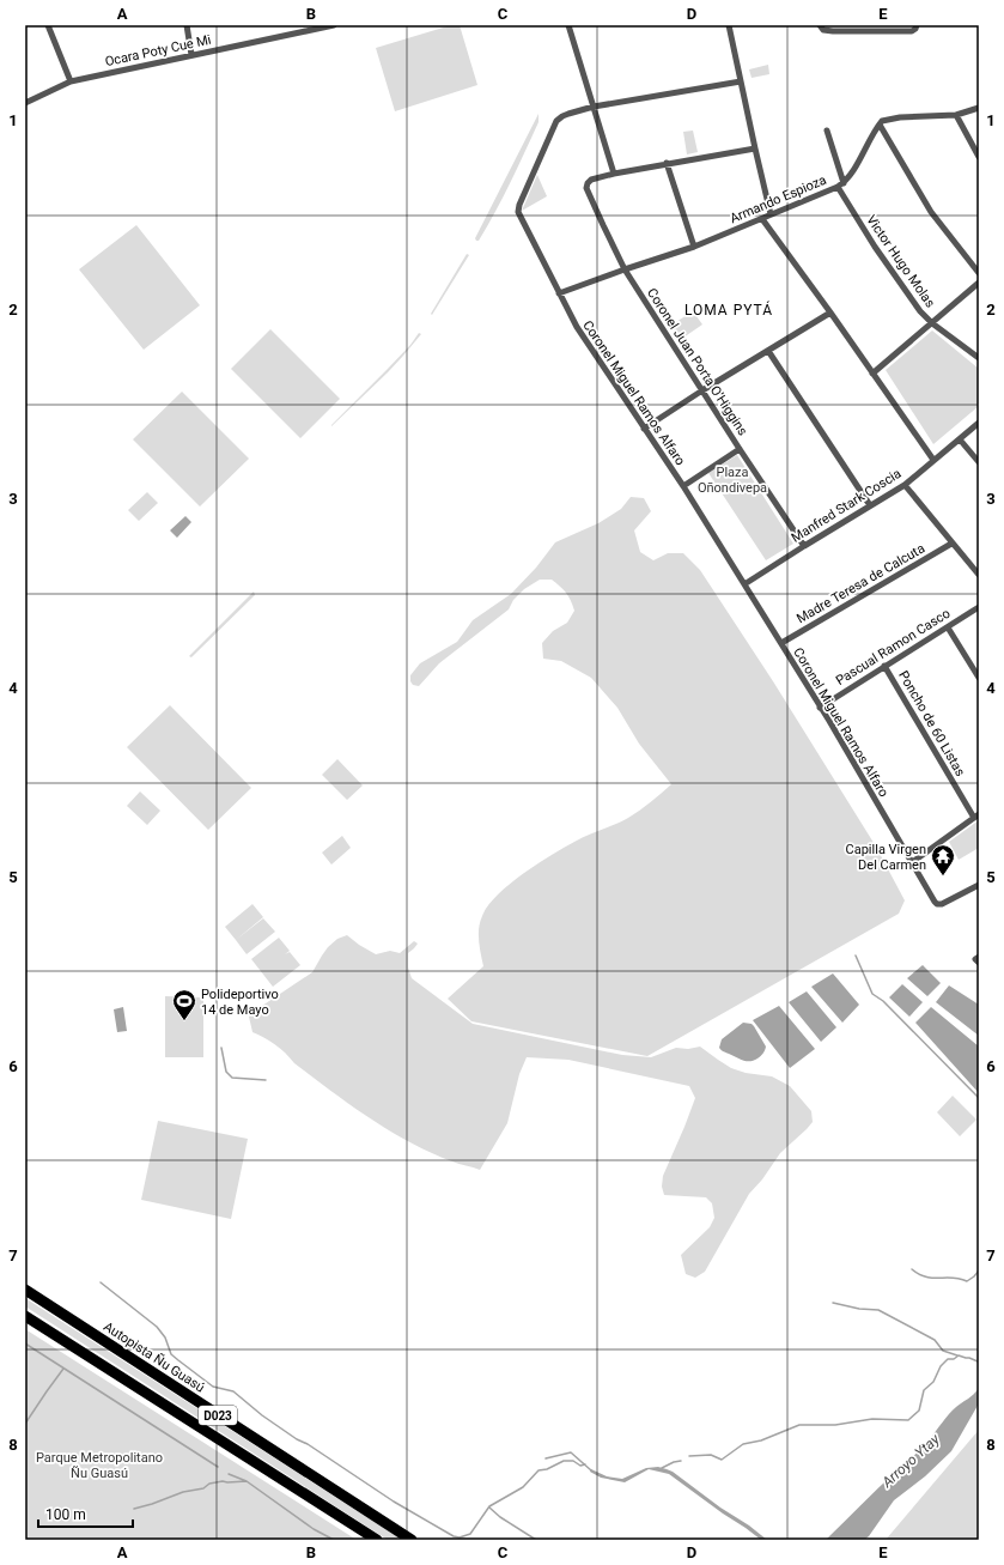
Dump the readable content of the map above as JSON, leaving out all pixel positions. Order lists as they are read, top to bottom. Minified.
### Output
{"streets":{"highway":["Autopista Ñu Guasú","D023"],"street":["Ocara Poty Cue Mi","Armando Espioza","Victor Hugo Molas","Coronel Juan Porta O'Higgins","Coronel Miguel Ramos Alfaro","Manfred Stark Coscia","Madre Teresa de Calcuta","Pascual Ramon Casco","Poncho de 60 Listas"]},"crossings":[["Armando Espioza","Victor Hugo Molas"],["Armando Espioza","Coronel Juan Porta O'Higgins"],["Armando Espioza","Coronel Miguel Ramos Alfaro"],["Coronel Juan Porta O'Higgins","Manfred Stark Coscia"],["Coronel Miguel Ramos Alfaro","Manfred Stark Coscia"],["Coronel Miguel Ramos Alfaro","Madre Teresa de Calcuta"],["Coronel Miguel Ramos Alfaro","Pascual Ramon Casco"],["Pascual Ramon Casco","Poncho de 60 Listas"]],"districts":["LOMA PYTÁ"],"water":["Arroyo Ytay"],"parks":["Plaza Oñondivepa","Parque Metropolitano Ñu Guasú"],"places":{"temple":["Capilla Virgen Del Carmen"],"sports":["Polideportivo 14 de Mayo"]},"scale_bar":"100 m","grid":{"columns":["A","B","C","D","E"],"rows":["1","2","3","4","5","6","7","8"]}}
